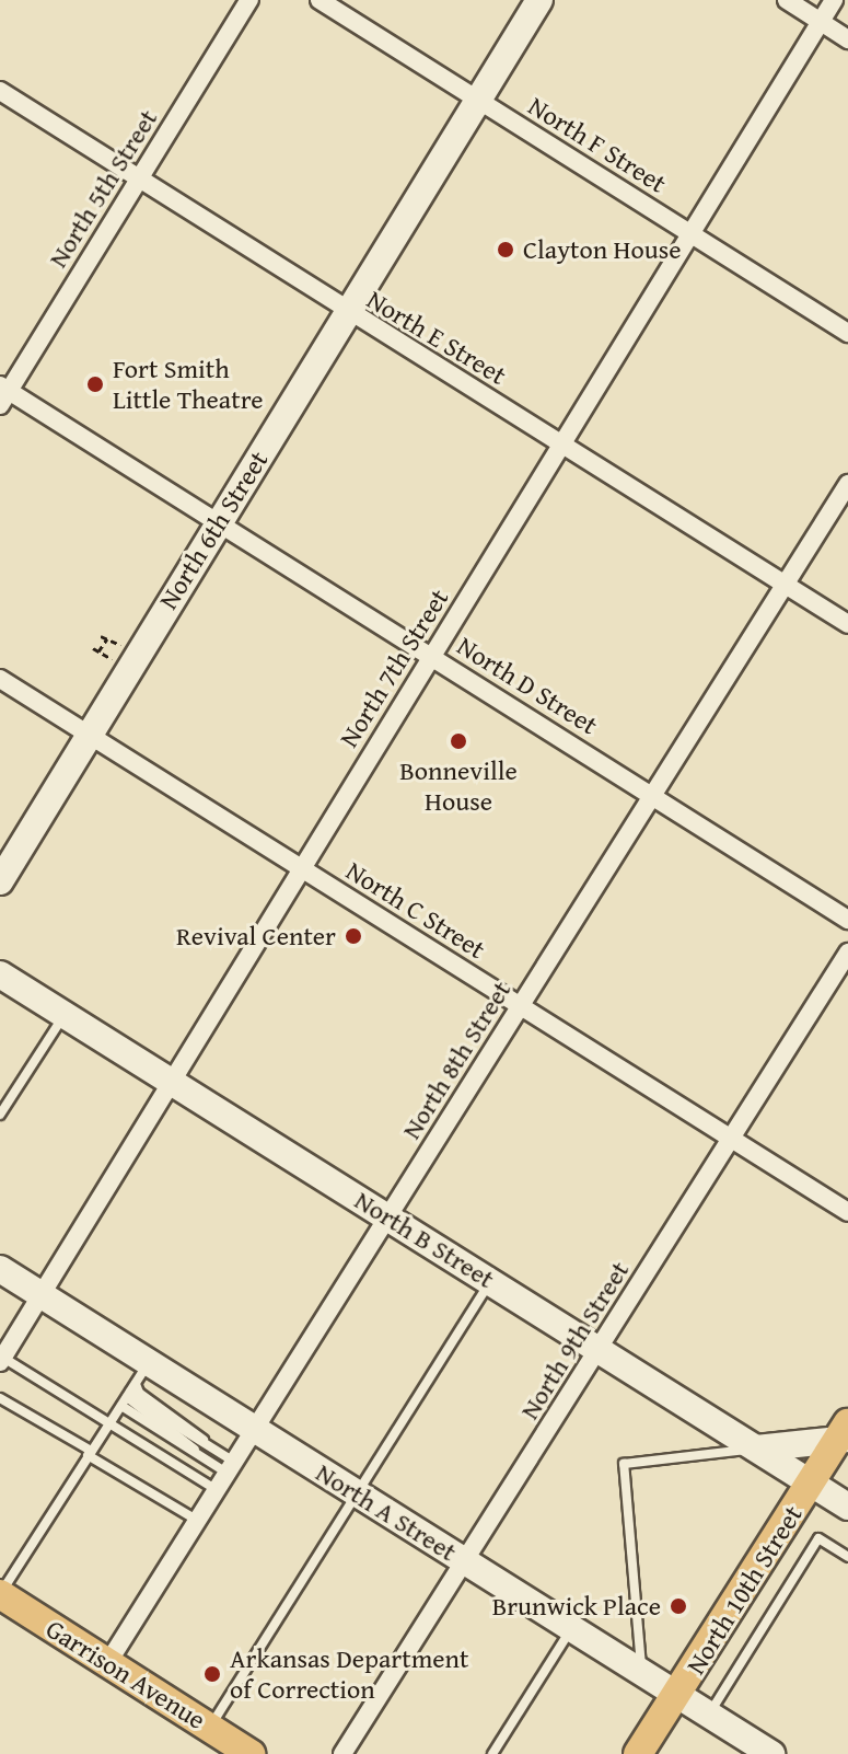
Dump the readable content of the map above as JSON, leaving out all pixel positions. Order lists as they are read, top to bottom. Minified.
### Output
{"streets":{"main road":["North 10th Street","Garrison Avenue"],"street":["North F Street","North 5th Street","North E Street","North 6th Street","North 7th Street","North D Street","North C Street","North 8th Street","North B Street","North 9th Street","North A Street"]},"crossings":[["North F Street","North 6th Street"],["North F Street","North 7th Street"],["North 5th Street","North E Street"],["North 5th Street","North D Street"],["North E Street","North 6th Street"],["North E Street","North 7th Street"],["North E Street","North 8th Street"],["North 6th Street","North D Street"],["North 6th Street","North C Street"],["North 7th Street","North D Street"],["North 7th Street","North C Street"],["North 7th Street","North B Street"],["North 7th Street","North A Street"],["North D Street","North 8th Street"],["North C Street","North 8th Street"],["North C Street","North 9th Street"],["North 8th Street","North B Street"],["North 8th Street","North A Street"],["North 8th Street","Garrison Avenue"],["North B Street","North 9th Street"],["North B Street","North 10th Street"],["North 9th Street","North A Street"],["North A Street","North 10th Street"]],"places":["Clayton House","Fort Smith Little Theatre","Bonneville House","Revival Center","Brunwick Place","Arkansas Department of Correction"]}
